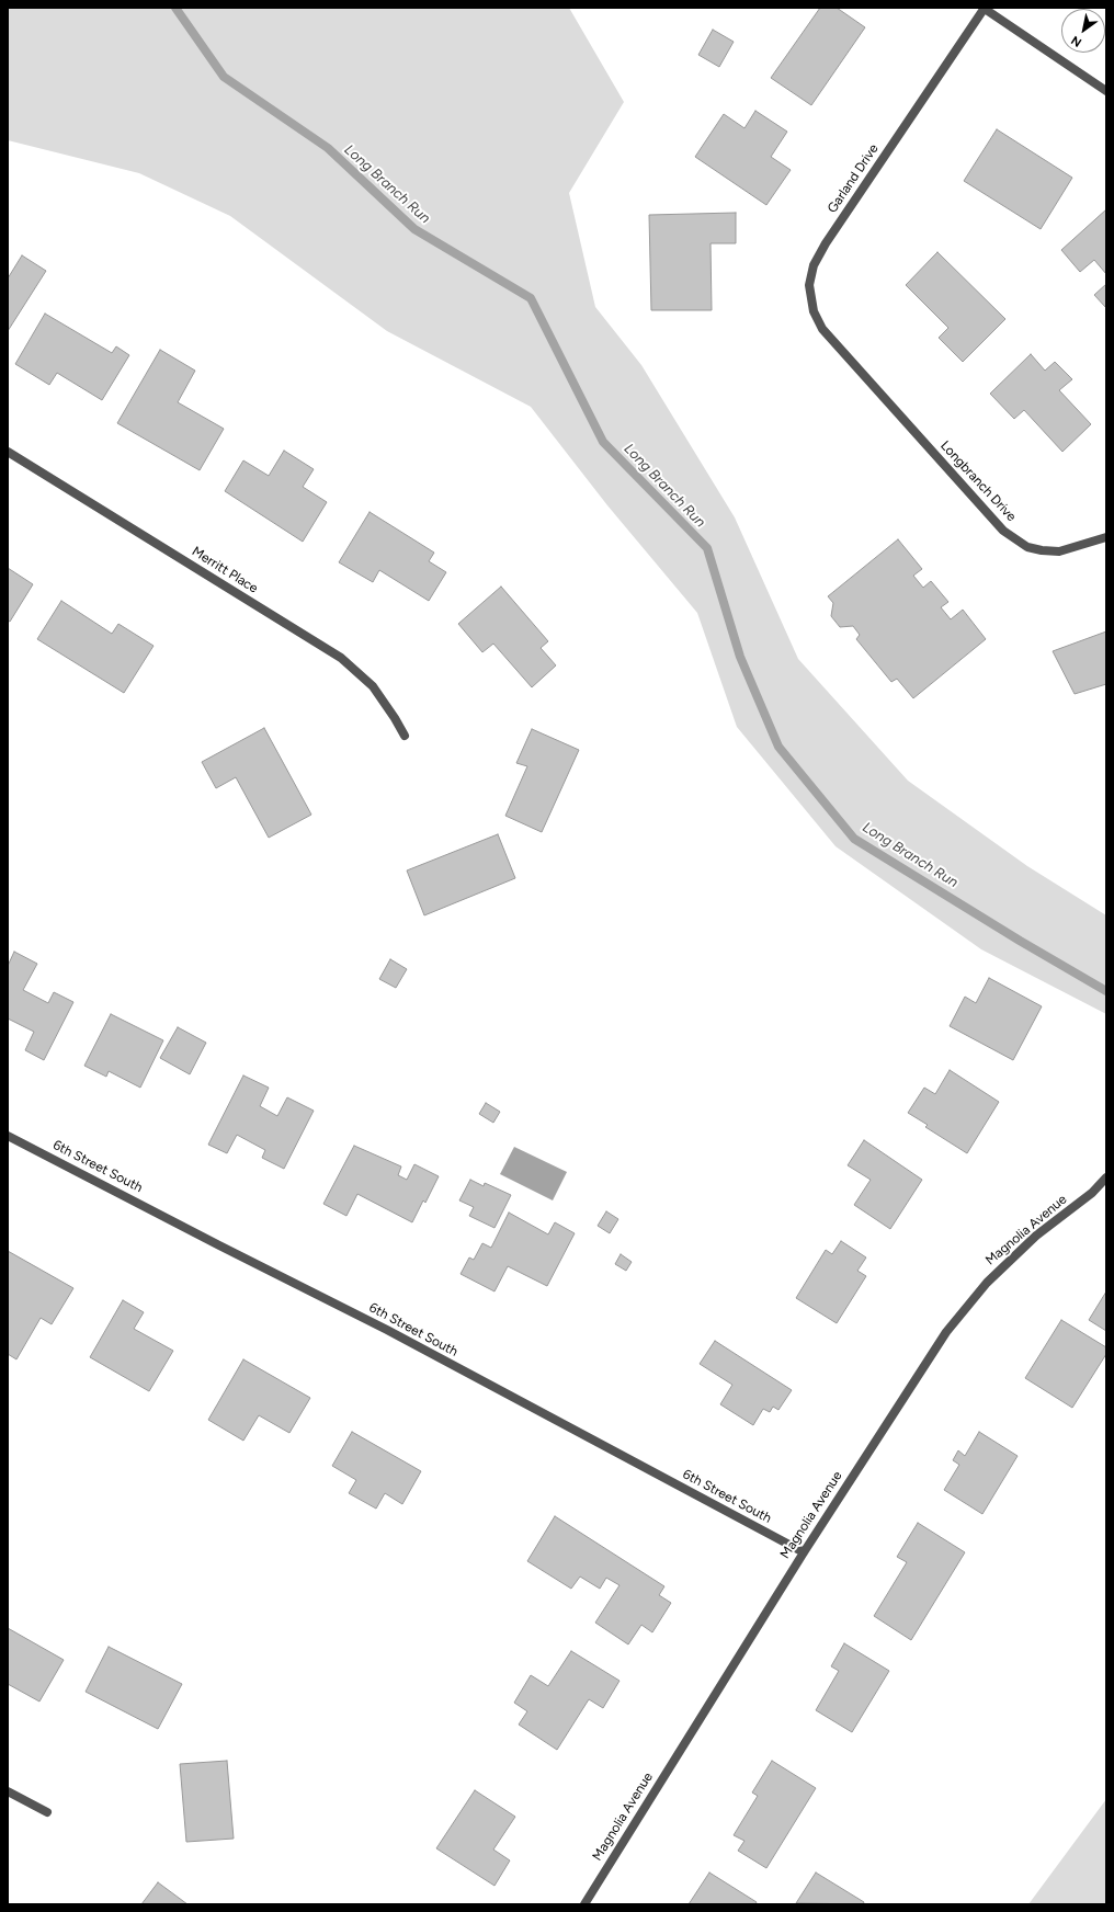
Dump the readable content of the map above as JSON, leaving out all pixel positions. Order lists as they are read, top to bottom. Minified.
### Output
{"streets":{"street":["Garland Drive","Longbranch Drive","Merritt Place","6th Street South","Magnolia Avenue"]},"crossings":[["Garland Drive","Longbranch Drive"],["6th Street South","Magnolia Avenue"]],"water":["Long Branch Run"],"north":"bottom left"}
